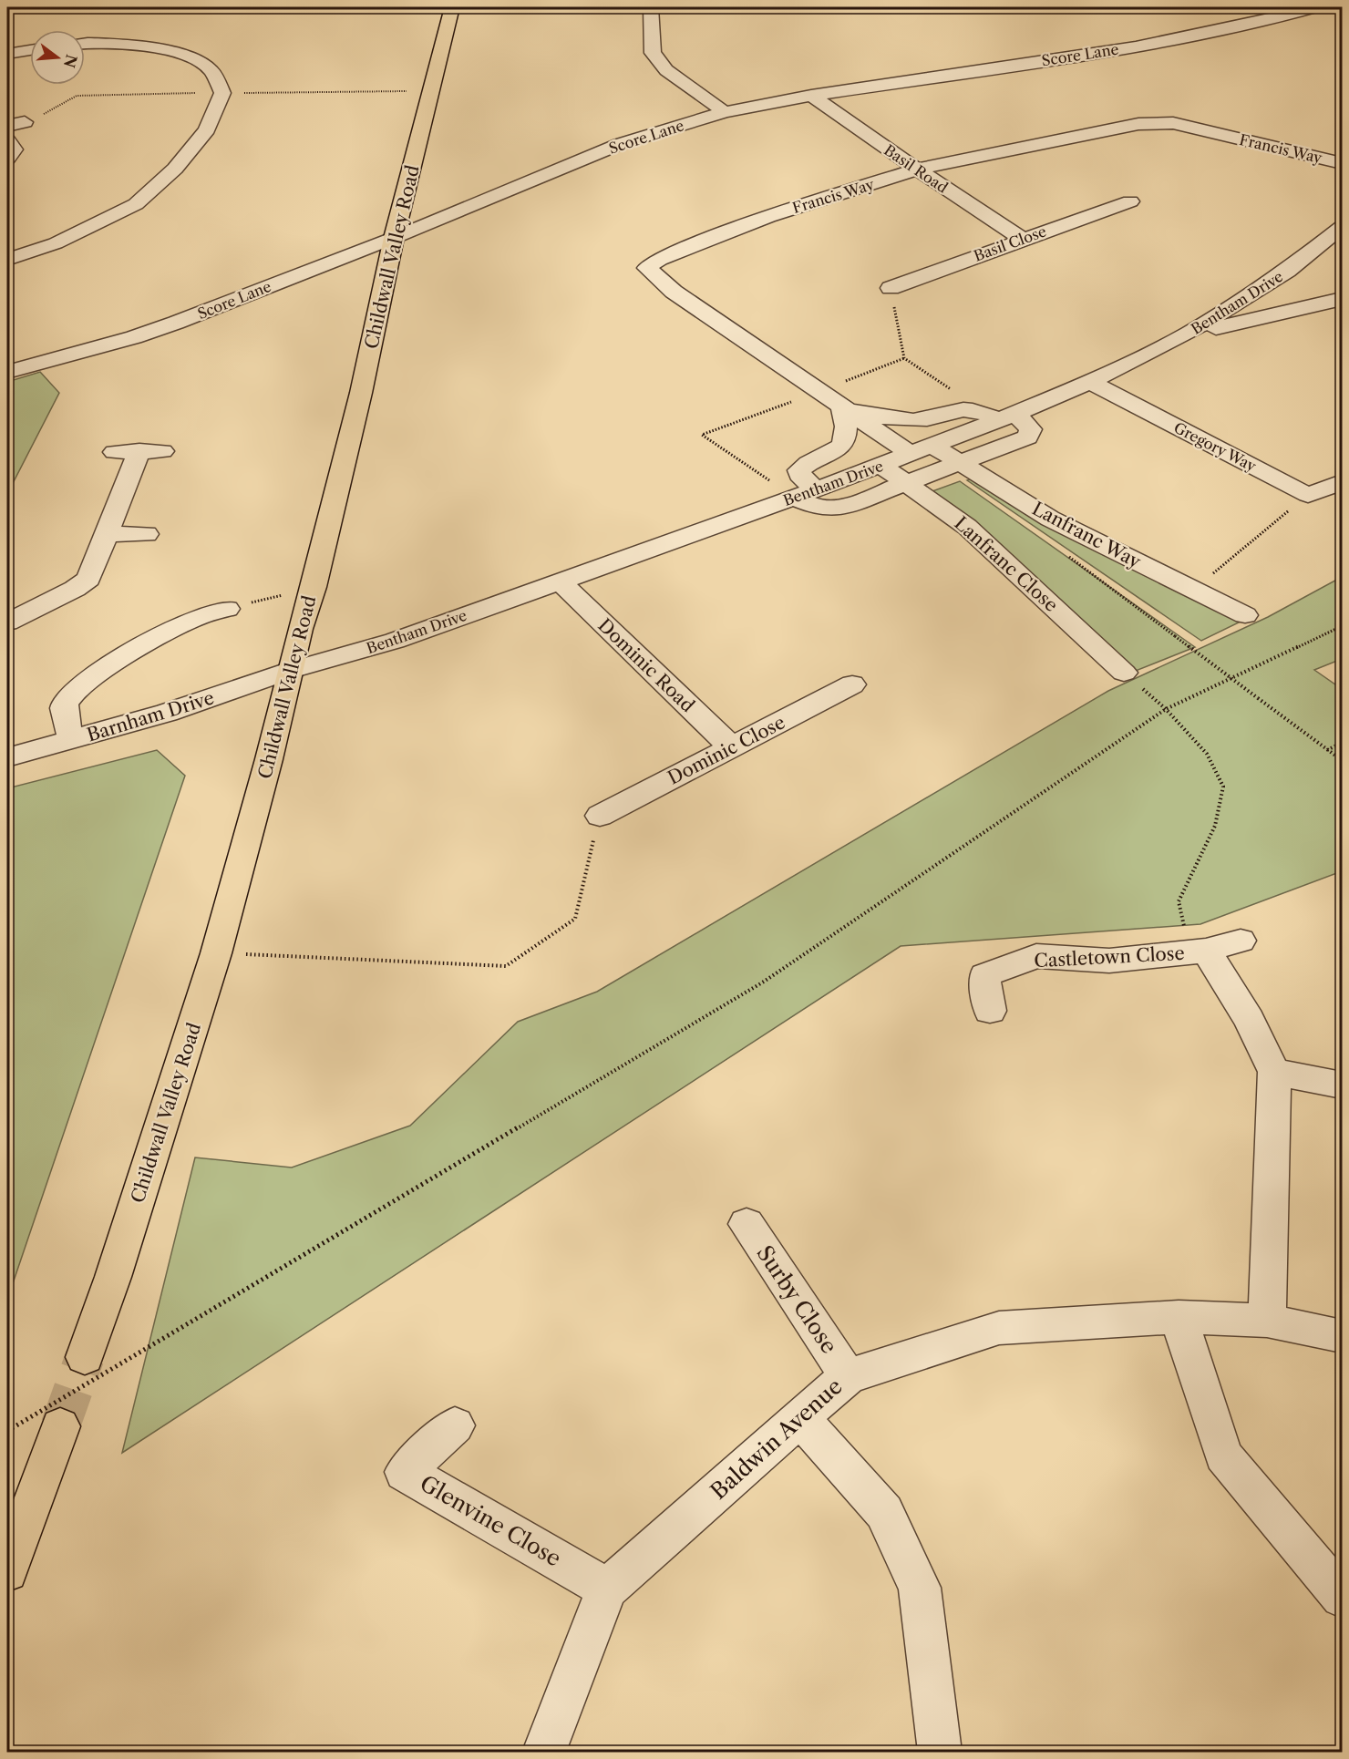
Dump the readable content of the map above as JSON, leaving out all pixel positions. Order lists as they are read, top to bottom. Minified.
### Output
{"streets":{"main road":["Childwall Valley Road"],"street":["Score Lane","Francis Way","Basil Road","Basil Close","Bentham Drive","Gregory Way","Lanfranc Way","Lanfranc Close","Dominic Road","Barnham Drive","Dominic Close","Castletown Close","Surby Close","Baldwin Avenue","Glenvine Close"]},"crossings":[["Score Lane","Basil Road"],["Score Lane","Childwall Valley Road"],["Francis Way","Basil Road"],["Francis Way","Bentham Drive"],["Francis Way","Lanfranc Way"],["Basil Road","Basil Close"],["Childwall Valley Road","Bentham Drive"],["Childwall Valley Road","Barnham Drive"],["Bentham Drive","Gregory Way"],["Bentham Drive","Lanfranc Way"],["Bentham Drive","Lanfranc Close"],["Bentham Drive","Dominic Road"],["Bentham Drive","Barnham Drive"],["Dominic Road","Dominic Close"],["Castletown Close","Baldwin Avenue"],["Surby Close","Baldwin Avenue"],["Baldwin Avenue","Glenvine Close"]],"north":"right"}
